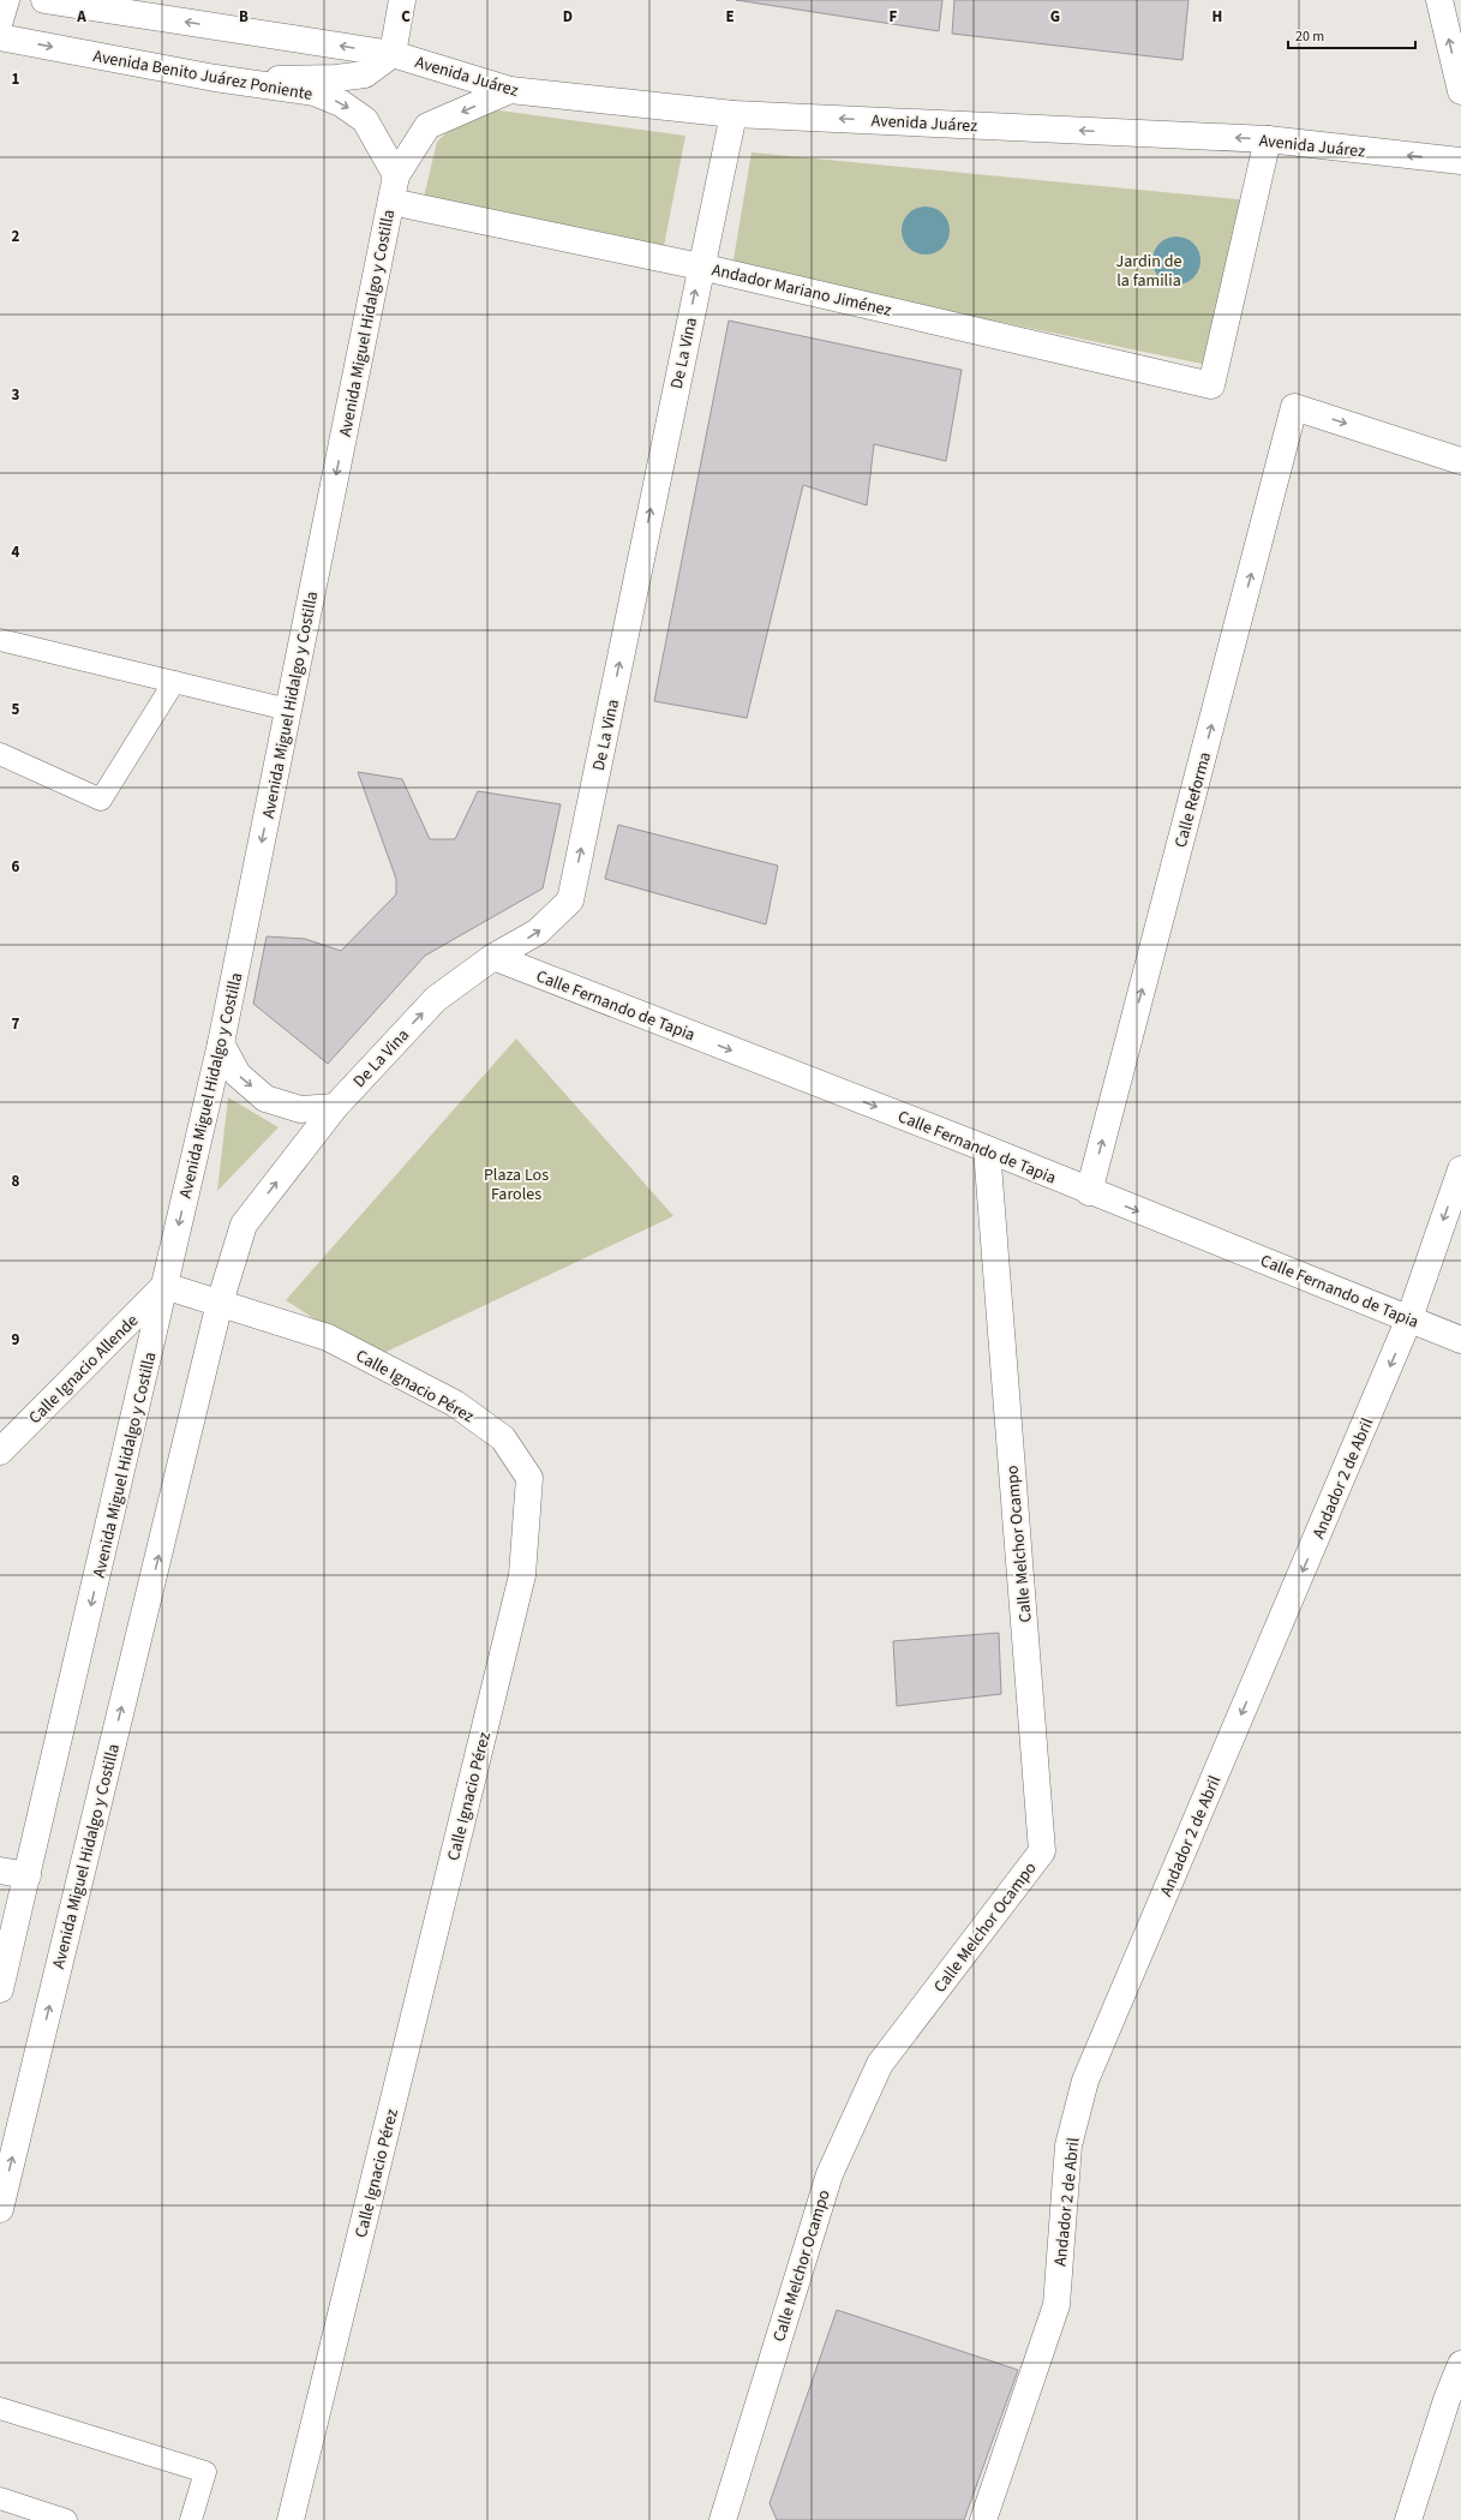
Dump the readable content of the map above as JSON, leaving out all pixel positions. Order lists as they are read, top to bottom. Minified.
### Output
{"streets":{"street":["Avenida Benito Juárez Poniente","Avenida Juárez","Andador Mariano Jiménez","Avenida Miguel Hidalgo y Costilla","De La Vina","Calle Reforma","Calle Fernando de Tapia","Calle Ignacio Allende","Calle Ignacio Pérez","Andador 2 de Abril","Calle Melchor Ocampo"]},"crossings":[["Avenida Benito Juárez Poniente","Avenida Miguel Hidalgo y Costilla"],["Avenida Juárez","Andador Mariano Jiménez"],["Avenida Juárez","De La Vina"],["Andador Mariano Jiménez","Avenida Miguel Hidalgo y Costilla"],["Andador Mariano Jiménez","De La Vina"],["Avenida Miguel Hidalgo y Costilla","De La Vina"],["Avenida Miguel Hidalgo y Costilla","Calle Ignacio Allende"],["Avenida Miguel Hidalgo y Costilla","Calle Ignacio Pérez"],["De La Vina","Calle Fernando de Tapia"],["Calle Reforma","Calle Fernando de Tapia"],["Calle Fernando de Tapia","Andador 2 de Abril"],["Calle Fernando de Tapia","Calle Melchor Ocampo"],["Calle Ignacio Allende","Calle Ignacio Pérez"]],"one_way":["Avenida Juárez","De La Vina","Calle Reforma","Calle Fernando de Tapia","Andador 2 de Abril"],"parks":["Jardin de la familia","Plaza Los Faroles"],"scale_bar":"20 m","grid":{"columns":["A","B","C","D","E","F","G","H"],"rows":["1","2","3","4","5","6","7","8","9"]}}
